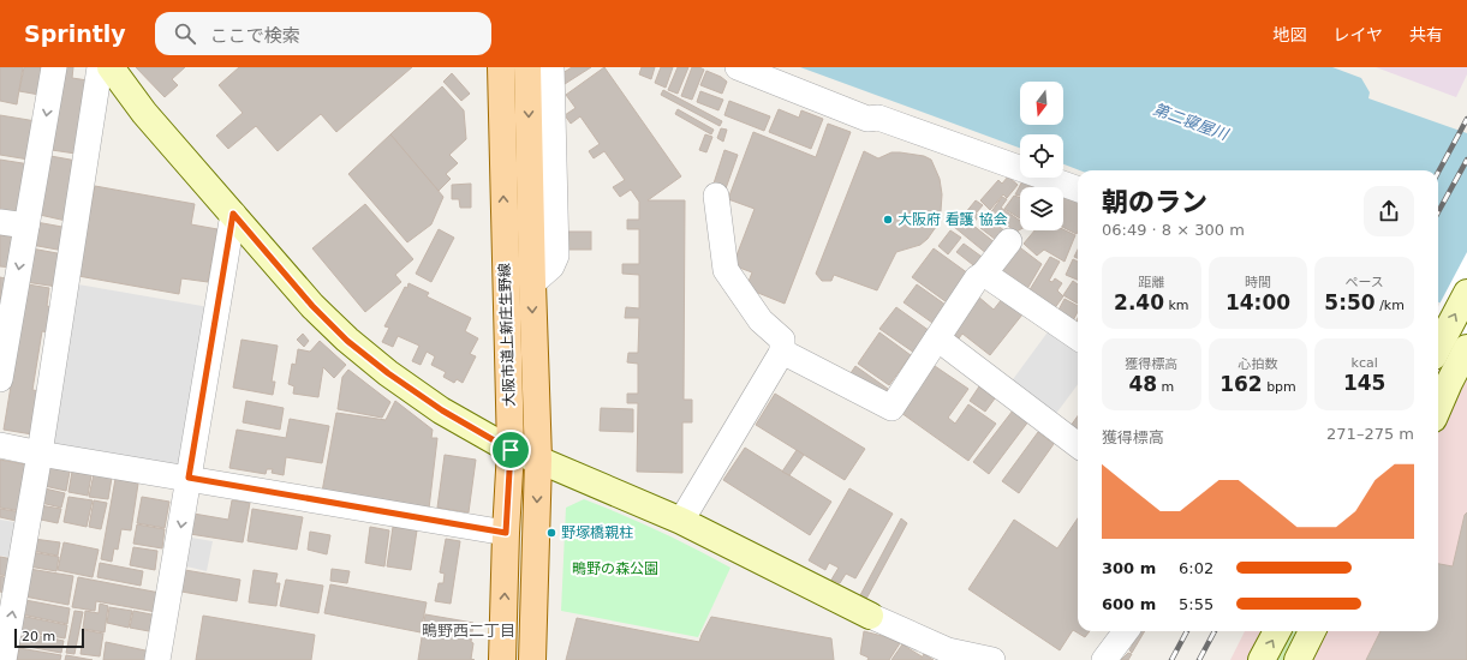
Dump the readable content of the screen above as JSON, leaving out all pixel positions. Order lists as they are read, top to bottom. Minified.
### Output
{"streets":{"main road":["大阪市道上新庄生野線"]},"districts":["鴫野西二丁目"],"water":["第二寝屋川"],"parks":["鴫野の森公園"],"places":["大阪府 看護 協会","野塚橋親柱"],"scale_bar":"20 m","north":"bottom","page":{"header":"Sprintly","search":"ここで検索","nav":["地図","レイヤ","共有"],"heading":["朝のラン","06:49 · 8 × 300 m"],"stats":[["距離","2.40 km"],["時間","14:00"],["ペース","5:50 /km"],["獲得標高","48 m"],["心拍数","162 bpm"],["kcal","145"]],"chart":["獲得標高","271–275 m"],"list":[{"name":"300 m","note":"6:02"},{"name":"600 m","note":"5:55"}],"scale":"20 m"}}
